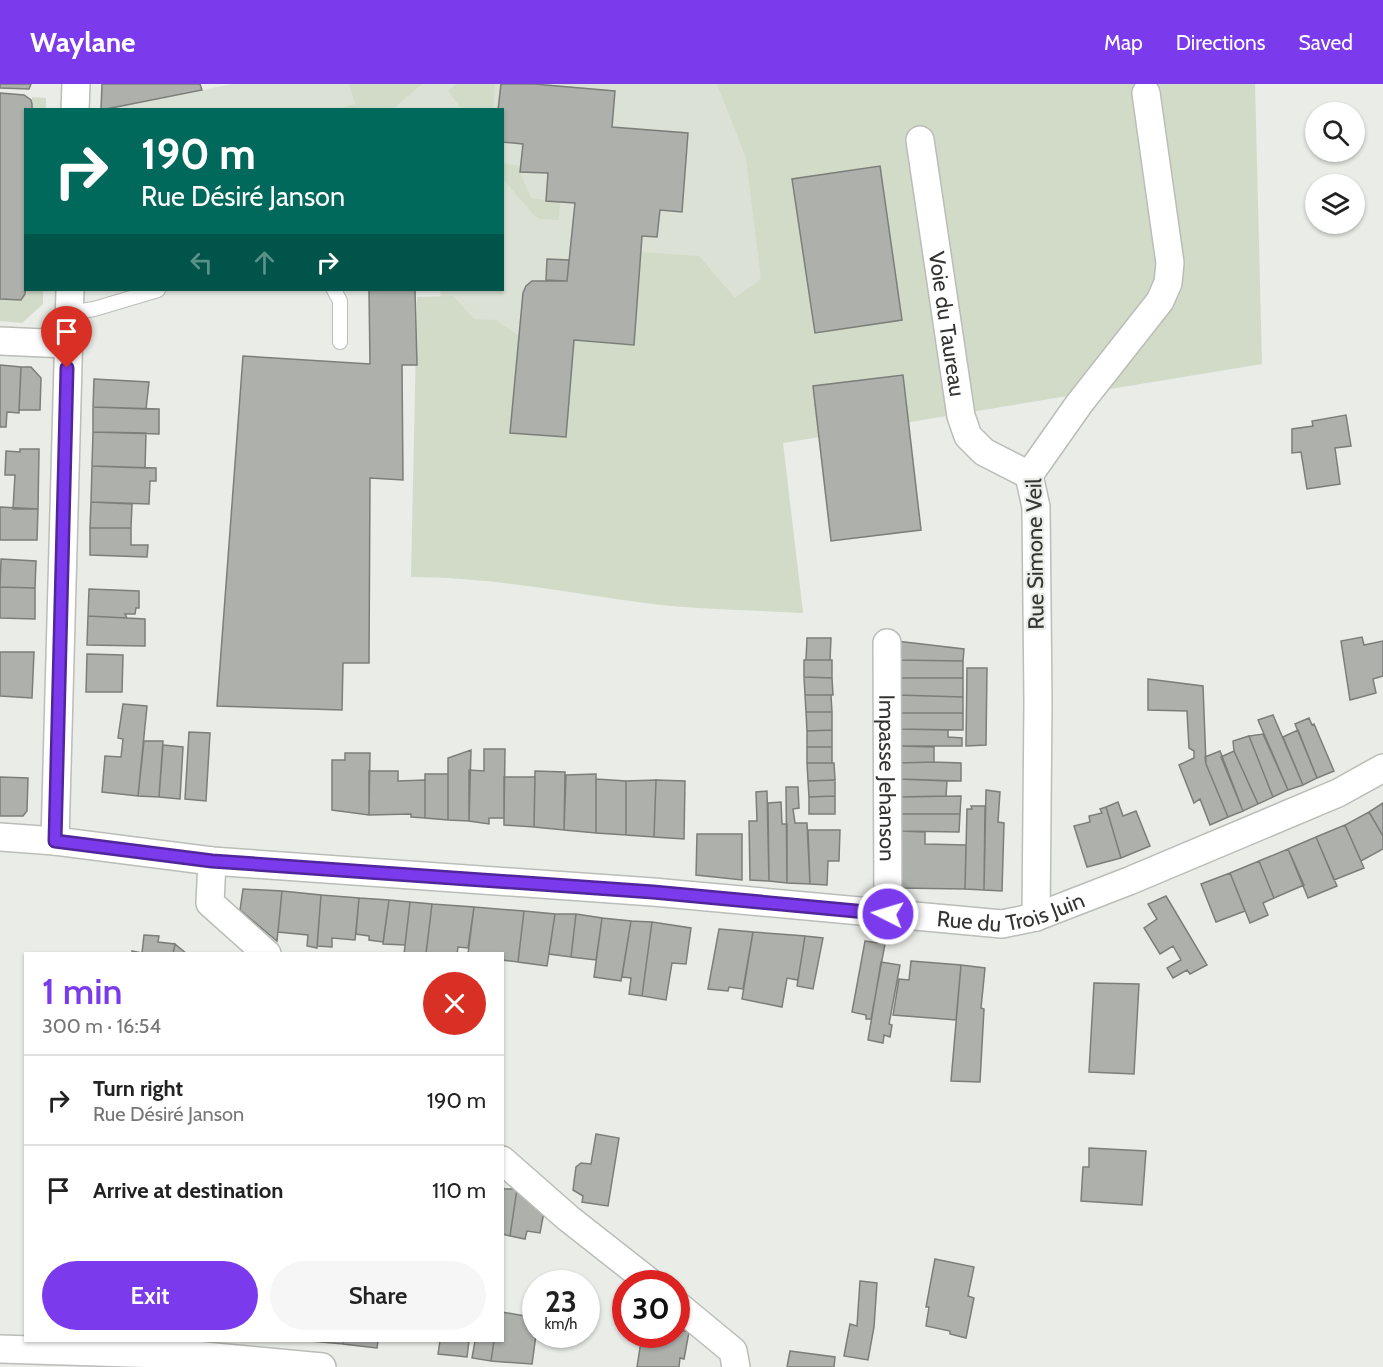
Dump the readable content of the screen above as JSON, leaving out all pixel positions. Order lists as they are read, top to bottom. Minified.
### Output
{"streets":{"street":["Voie du Taureau","Rue Simone Veil","Impasse Jehanson","Rue du Trois Juin"]},"crossings":[["Voie du Taureau","Rue Simone Veil"],["Rue Simone Veil","Rue du Trois Juin"],["Impasse Jehanson","Rue du Trois Juin"]],"page":{"header":"Waylane","nav":["Map","Directions","Saved"],"turn":["190 m","Rue Désiré Janson"],"heading":["1 min","300 m · 16:54"],"list":[{"name":"Turn right","note":"Rue Désiré Janson","value":"190 m"},{"name":"Arrive at destination","value":"110 m"}],"buttons":["Exit","Share"],"speed":"23 km/h","limit":"30"}}
